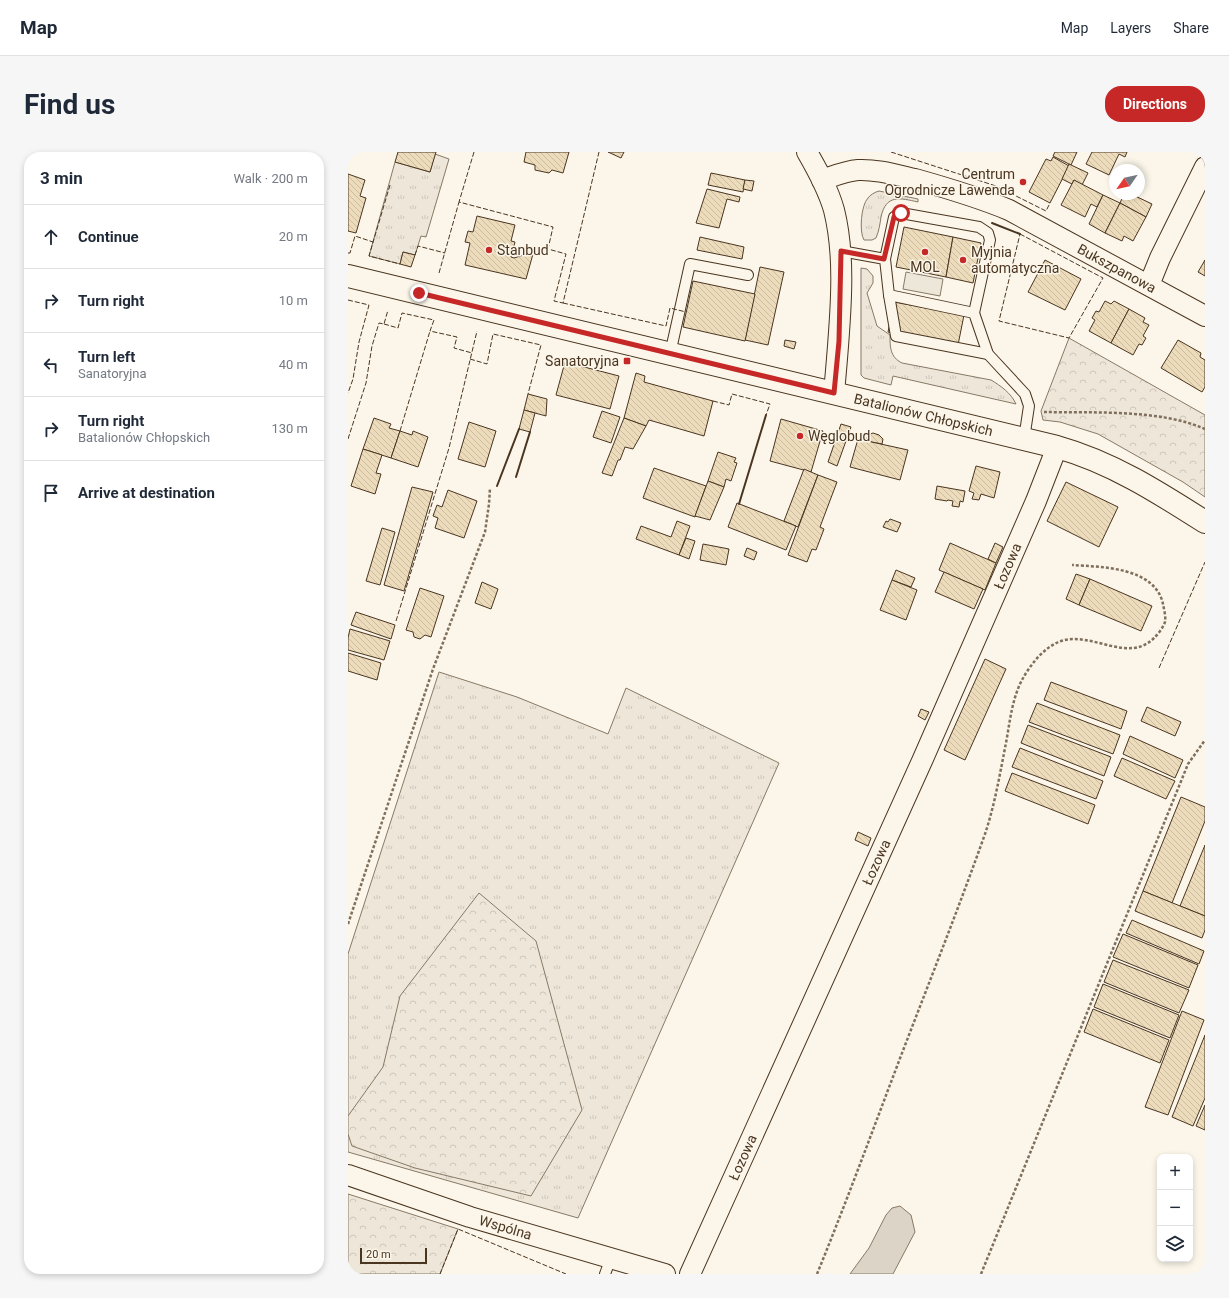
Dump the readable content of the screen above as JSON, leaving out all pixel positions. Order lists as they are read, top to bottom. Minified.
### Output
{"streets":{"street":["Bukszpanowa","Batalionów Chłopskich","Łozowa","Wspólna"]},"crossings":[["Batalionów Chłopskich","Łozowa"]],"places":{"other":["Centrum Ogrodnicze Lawenda","Stanbud","MOL","Myjnia automatyczna","Węglobud"],"transit":["Sanatoryjna"]},"scale_bar":"20 m","north":"bottom left","page":{"header":"Map","nav":["Map","Layers","Share"],"buttons":"Directions","title":"Find us","heading":["3 min","Walk · 200 m"],"list":[["Continue","20 m"],["Turn right","10 m"],["Turn left","Sanatoryjna","40 m"],["Turn right","Batalionów Chłopskich","130 m"],"Arrive at destination"],"map_buttons":["+","−"],"scale":"20 m"}}
